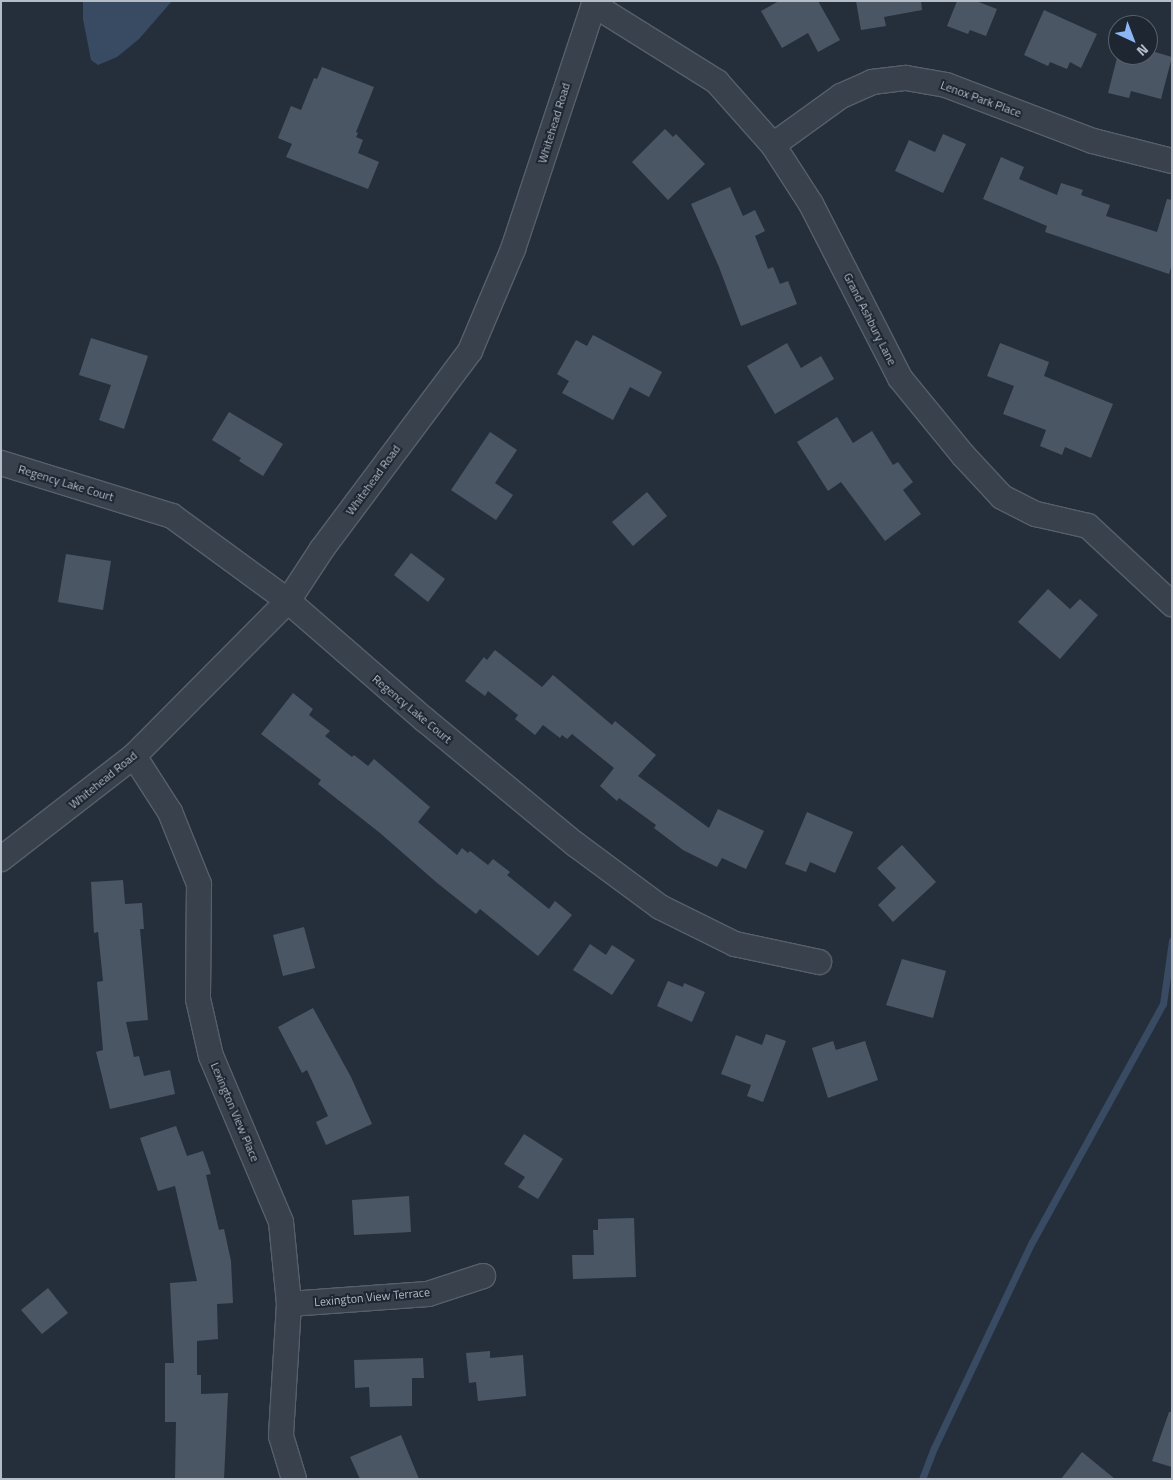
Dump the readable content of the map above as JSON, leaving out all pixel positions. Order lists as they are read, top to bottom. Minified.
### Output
{"streets":{"street":["Lenox Park Place","Whitehead Road","Grand Ashbury Lane","Regency Lake Court","Lexington View Place","Lexington View Terrace"]},"crossings":[["Lenox Park Place","Grand Ashbury Lane"],["Whitehead Road","Grand Ashbury Lane"],["Whitehead Road","Regency Lake Court"],["Whitehead Road","Lexington View Place"],["Lexington View Place","Lexington View Terrace"]],"north":"bottom right"}
